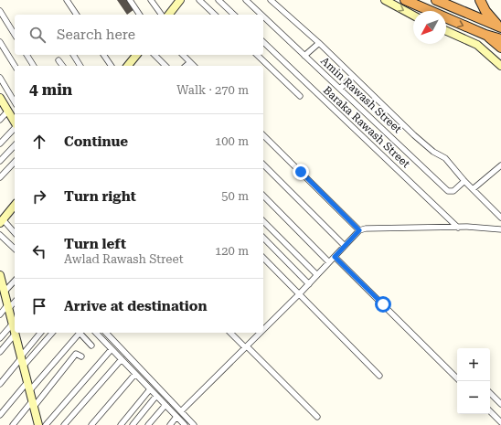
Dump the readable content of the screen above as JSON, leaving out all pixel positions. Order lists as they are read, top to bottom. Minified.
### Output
{"streets":{"street":["Amin Rawash Street","Baraka Rawash Street"]},"north":"bottom left","page":{"search":"Search here","heading":["4 min","Walk · 270 m"],"list":[["Continue","100 m"],["Turn right","50 m"],["Turn left","Awlad Rawash Street","120 m"],"Arrive at destination"],"map_buttons":["+","−"]}}
